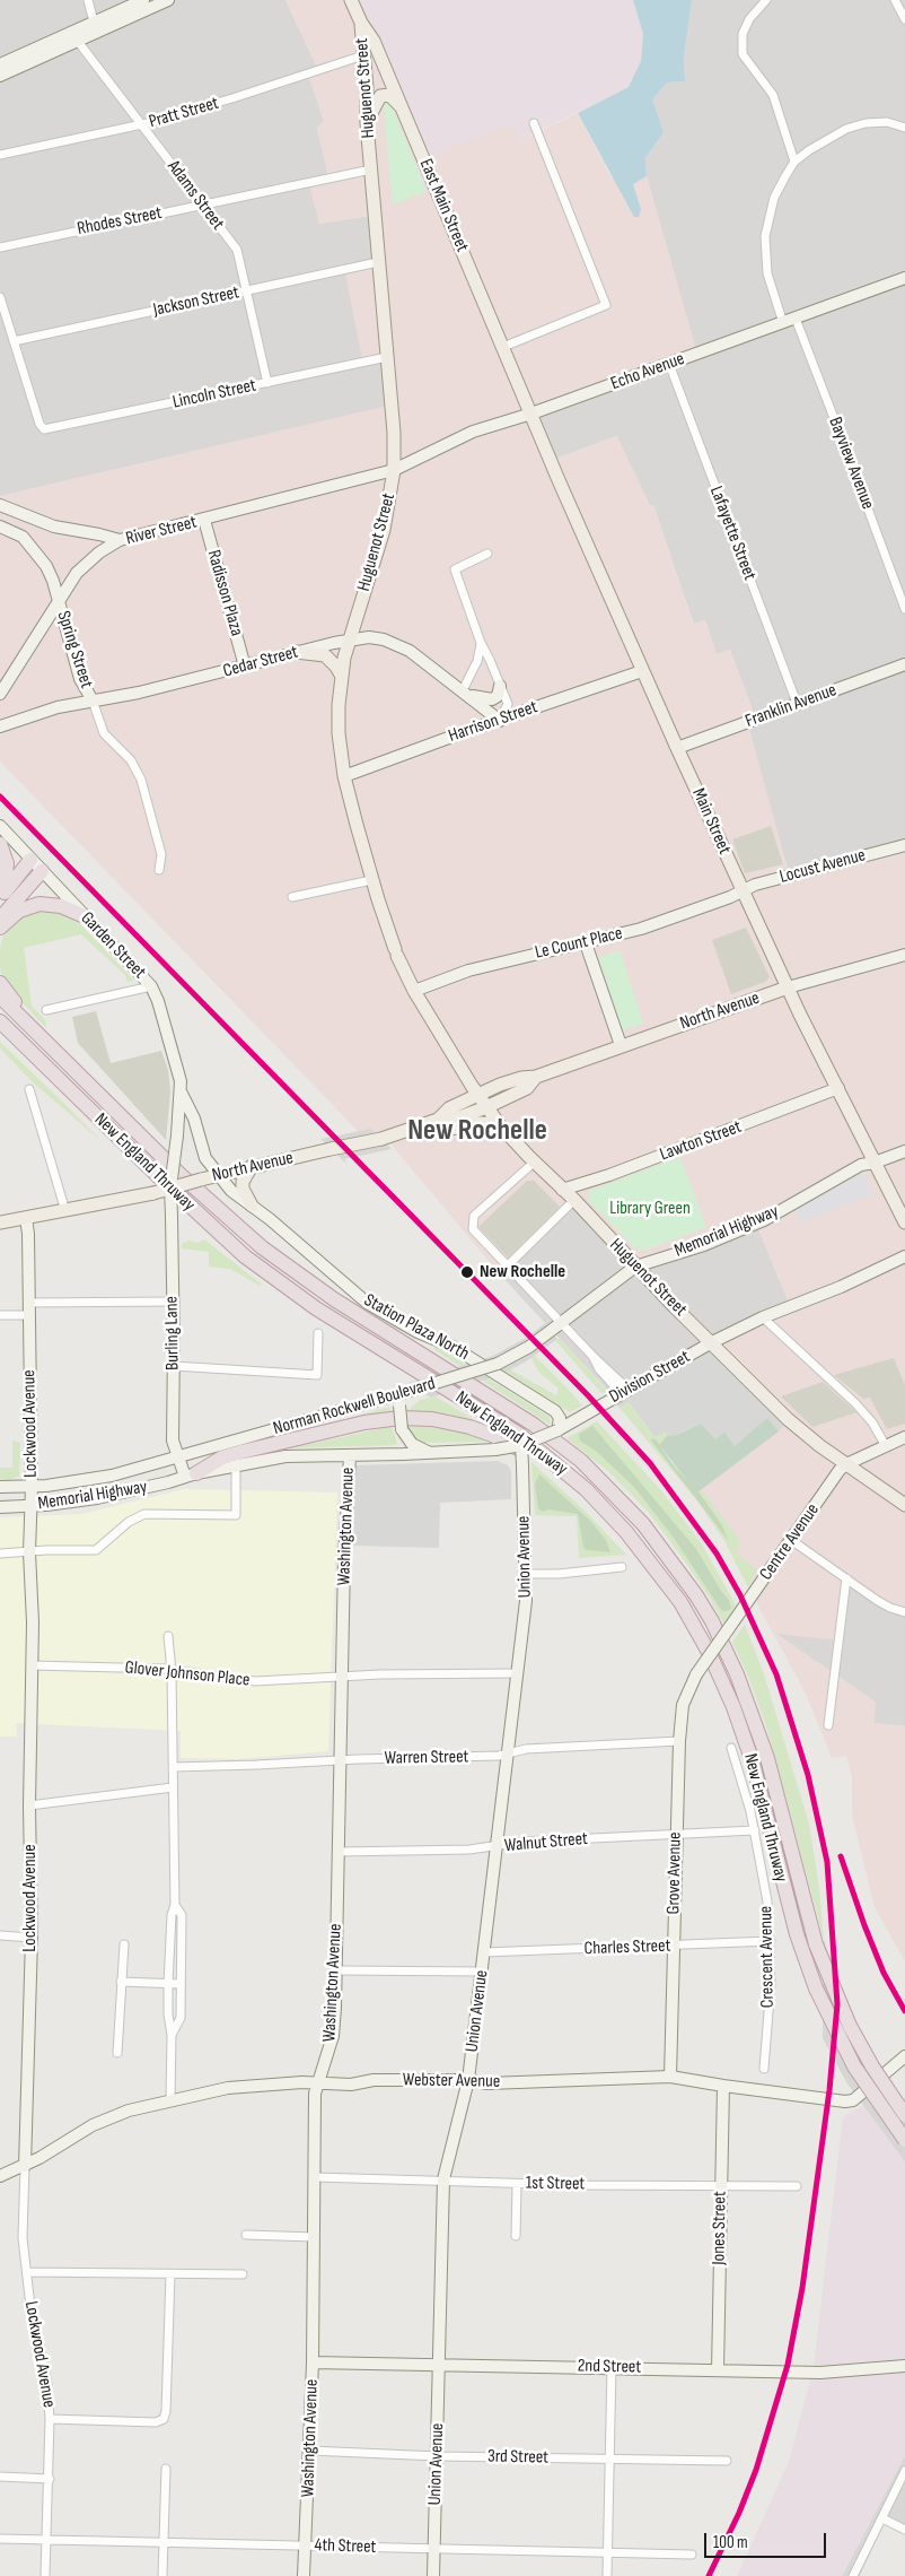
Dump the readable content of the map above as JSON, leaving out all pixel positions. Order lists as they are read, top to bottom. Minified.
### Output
{"streets":{"highway":["New England Thruway"],"main road":["Huguenot Street","East Main Street","Main Street","North Avenue"],"street":["Pratt Street","Adams Street","Rhodes Street","Jackson Street","Echo Avenue","Lincoln Street","Bayview Avenue","River Street","Lafayette Street","Radisson Plaza","Spring Street","Cedar Street","Franklin Avenue","Harrison Street","Locust Avenue","Le Count Place","Garden Street","Lawton Street","Memorial Highway","Station Plaza North","Burling Lane","Division Street","Norman Rockwell Boulevard","Lockwood Avenue","Washington Avenue","Centre Avenue","Union Avenue","Glover Johnson Place","Warren Street","Walnut Street","Grove Avenue","Charles Street","Crescent Avenue","Webster Avenue","1st Street","Jones Street","2nd Street","3rd Street","4th Street"]},"crossings":[["Huguenot Street","Pratt Street"],["Huguenot Street","East Main Street"],["Huguenot Street","Rhodes Street"],["Huguenot Street","Jackson Street"],["Huguenot Street","Echo Avenue"],["Huguenot Street","Lincoln Street"],["Huguenot Street","River Street"],["Huguenot Street","Cedar Street"],["Huguenot Street","Harrison Street"],["Huguenot Street","Le Count Place"],["Huguenot Street","North Avenue"],["Huguenot Street","Lawton Street"],["Huguenot Street","Memorial Highway"],["Huguenot Street","Division Street"],["Huguenot Street","Centre Avenue"],["Pratt Street","Adams Street"],["Adams Street","Rhodes Street"],["Adams Street","Jackson Street"],["Adams Street","Lincoln Street"],["East Main Street","Echo Avenue"],["East Main Street","Main Street"],["Jackson Street","Lincoln Street"],["Echo Avenue","Bayview Avenue"],["Echo Avenue","River Street"],["Echo Avenue","Lafayette Street"],["Echo Avenue","Main Street"],["River Street","Radisson Plaza"],["River Street","Spring Street"],["Lafayette Street","Franklin Avenue"],["Radisson Plaza","Cedar Street"],["Spring Street","Cedar Street"],["Cedar Street","Harrison Street"],["Franklin Avenue","Main Street"],["Harrison Street","Main Street"],["Main Street","Locust Avenue"],["Main Street","Le Count Place"],["Main Street","North Avenue"],["Main Street","Lawton Street"],["Main Street","Memorial Highway"],["Locust Avenue","Le Count Place"],["Garden Street","North Avenue"],["Garden Street","Station Plaza North"],["Garden Street","Burling Lane"],["North Avenue","Station Plaza North"],["North Avenue","Burling Lane"],["North Avenue","Lockwood Avenue"],["Memorial Highway","Burling Lane"],["Memorial Highway","Division Street"],["Memorial Highway","Norman Rockwell Boulevard"],["Memorial Highway","Lockwood Avenue"],["Station Plaza North","Division Street"],["Burling Lane","Division Street"],["Burling Lane","Norman Rockwell Boulevard"],["Division Street","Washington Avenue"],["Division Street","Union Avenue"],["Lockwood Avenue","Glover Johnson Place"],["Lockwood Avenue","Webster Avenue"],["Lockwood Avenue","4th Street"],["Washington Avenue","Glover Johnson Place"],["Washington Avenue","Warren Street"],["Washington Avenue","Walnut Street"],["Washington Avenue","Webster Avenue"],["Washington Avenue","1st Street"],["Washington Avenue","2nd Street"],["Washington Avenue","3rd Street"],["Washington Avenue","4th Street"],["Centre Avenue","Grove Avenue"],["Union Avenue","Glover Johnson Place"],["Union Avenue","Warren Street"],["Union Avenue","Walnut Street"],["Union Avenue","Charles Street"],["Union Avenue","Webster Avenue"],["Union Avenue","1st Street"],["Union Avenue","2nd Street"],["Union Avenue","3rd Street"],["Union Avenue","4th Street"],["Warren Street","Grove Avenue"],["Walnut Street","Grove Avenue"],["Walnut Street","Crescent Avenue"],["Grove Avenue","Charles Street"],["Grove Avenue","Webster Avenue"],["Charles Street","Crescent Avenue"],["Webster Avenue","Jones Street"],["1st Street","Jones Street"],["Jones Street","2nd Street"]],"districts":["New Rochelle"],"parks":["Library Green"],"places":["New Rochelle"],"scale_bar":"100 m"}
